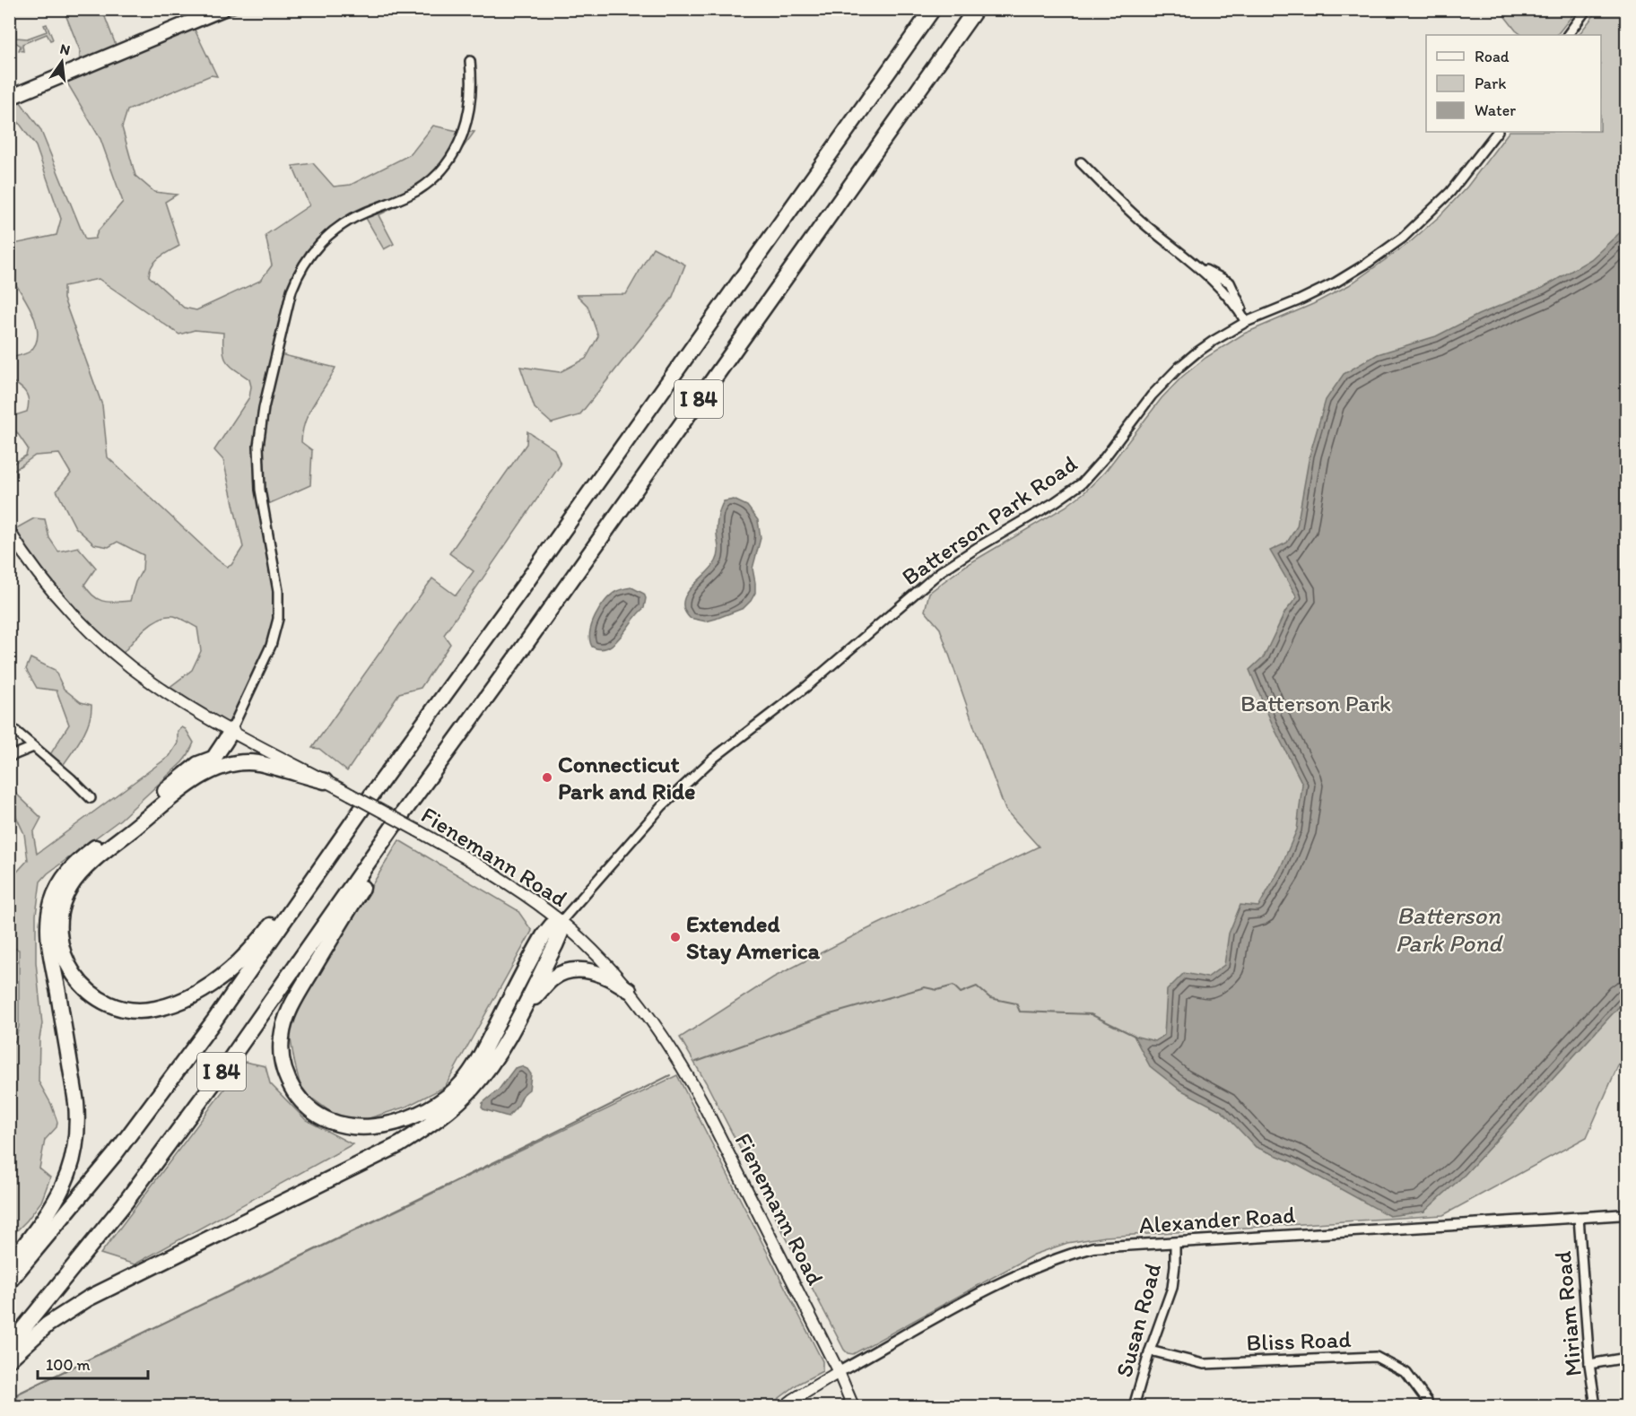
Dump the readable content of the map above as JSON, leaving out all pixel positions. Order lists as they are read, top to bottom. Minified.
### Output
{"streets":{"highway":["I 84"],"main road":["Fienemann Road"],"street":["Batterson Park Road","Alexander Road","Miriam Road","Susan Road","Bliss Road"]},"crossings":[["Batterson Park Road","Fienemann Road"],["Fienemann Road","Alexander Road"],["Alexander Road","Miriam Road"],["Alexander Road","Susan Road"],["Susan Road","Bliss Road"]],"water":["Batterson Park Pond"],"parks":["Batterson Park"],"places":["Connecticut Park and Ride","Extended Stay America"],"legend":["Road","Park","Water"],"scale_bar":"100 m","north":"top"}
